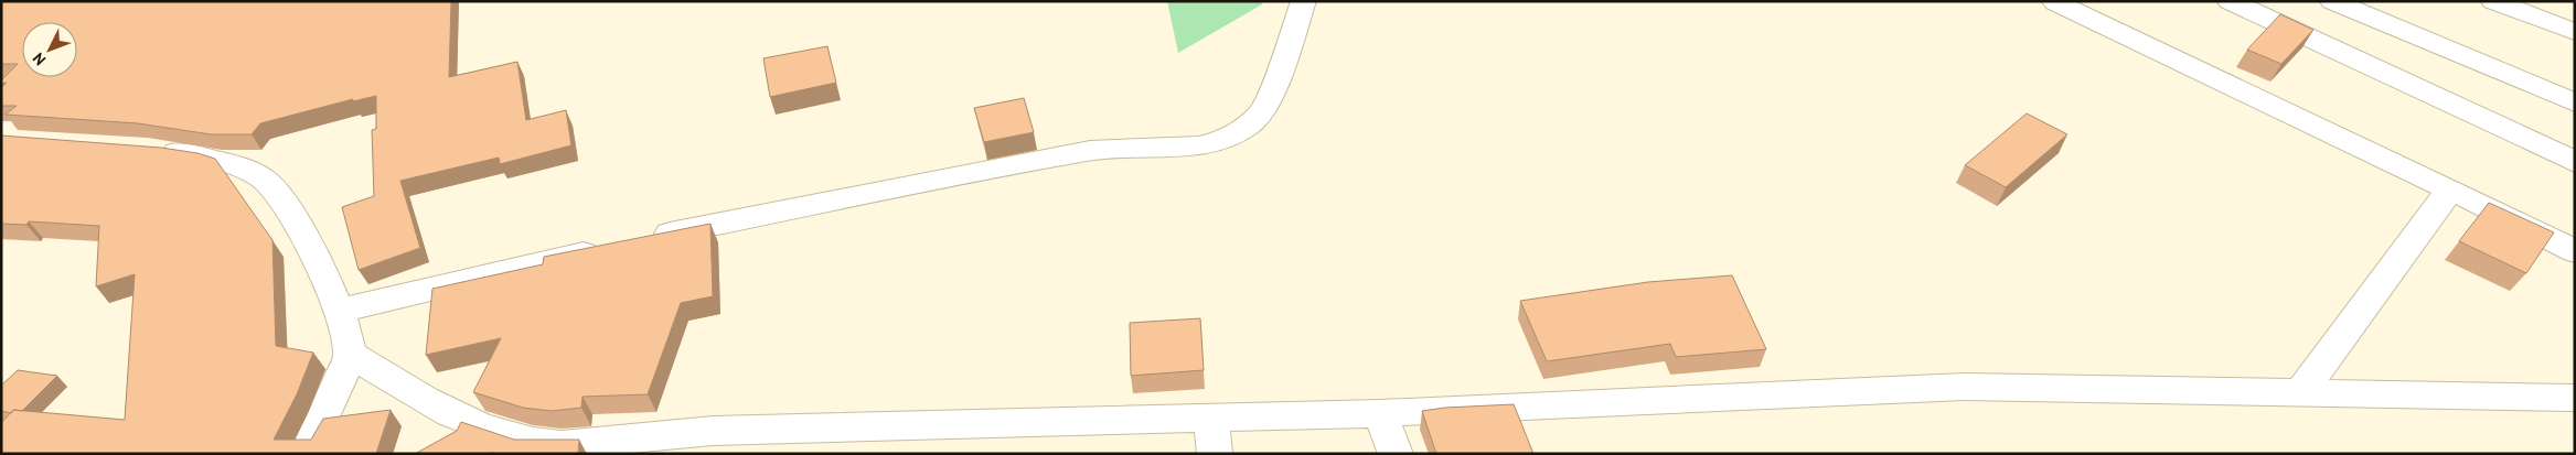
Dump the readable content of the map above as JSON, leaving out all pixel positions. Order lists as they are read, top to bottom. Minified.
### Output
{"north":"bottom left"}
